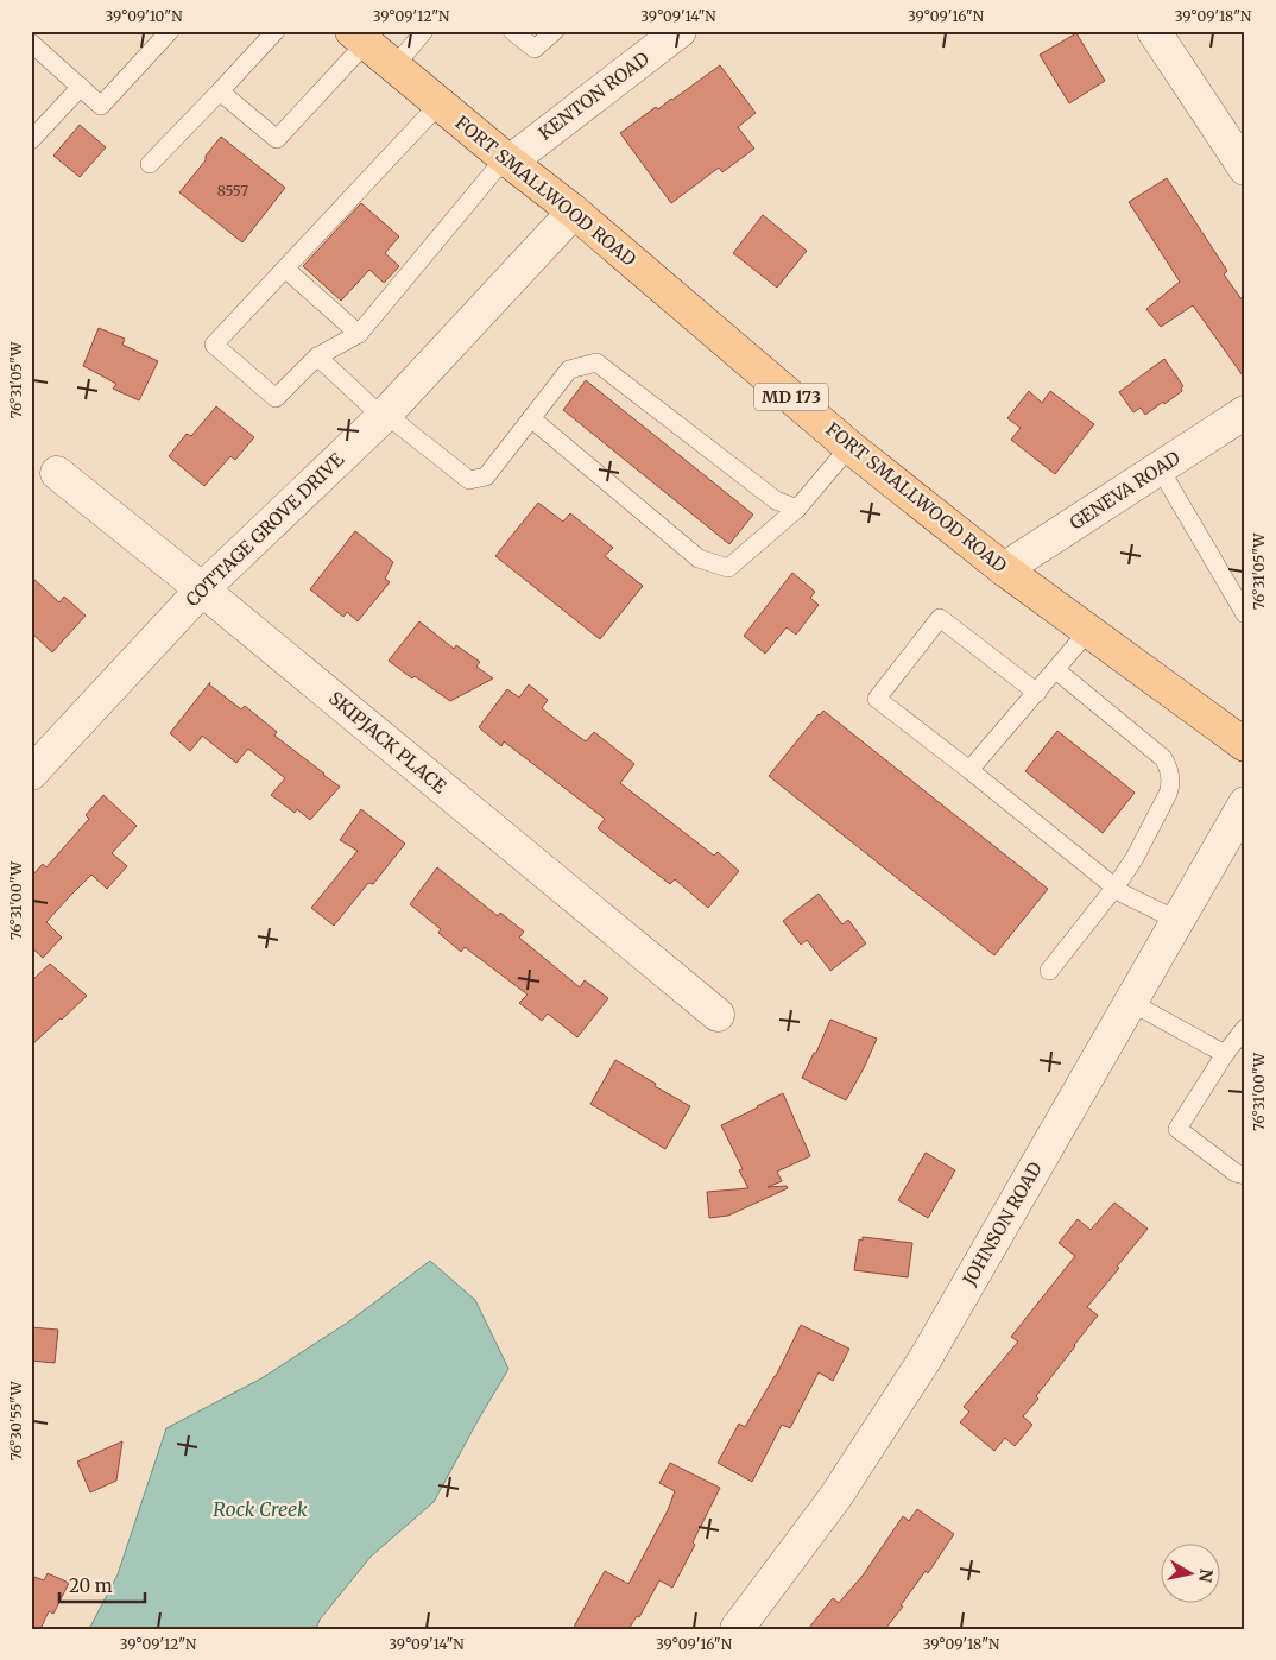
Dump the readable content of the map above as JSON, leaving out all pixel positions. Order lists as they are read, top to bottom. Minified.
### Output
{"streets":{"main road":["FORT SMALLWOOD ROAD","MD 173"],"street":["KENTON ROAD","GENEVA ROAD","COTTAGE GROVE DRIVE","SKIPJACK PLACE","JOHNSON ROAD"]},"crossings":[["KENTON ROAD","FORT SMALLWOOD ROAD"],["FORT SMALLWOOD ROAD","GENEVA ROAD"],["FORT SMALLWOOD ROAD","COTTAGE GROVE DRIVE"],["COTTAGE GROVE DRIVE","SKIPJACK PLACE"]],"water":["Rock Creek"],"house_numbers":["8557"],"scale_bar":"20 m","north":"right","coordinates":["39°09'10\"N","39°09'12\"N","39°09'14\"N","39°09'16\"N","39°09'18\"N","76°31'05\"W","76°31'00\"W","76°30'55\"W"]}
